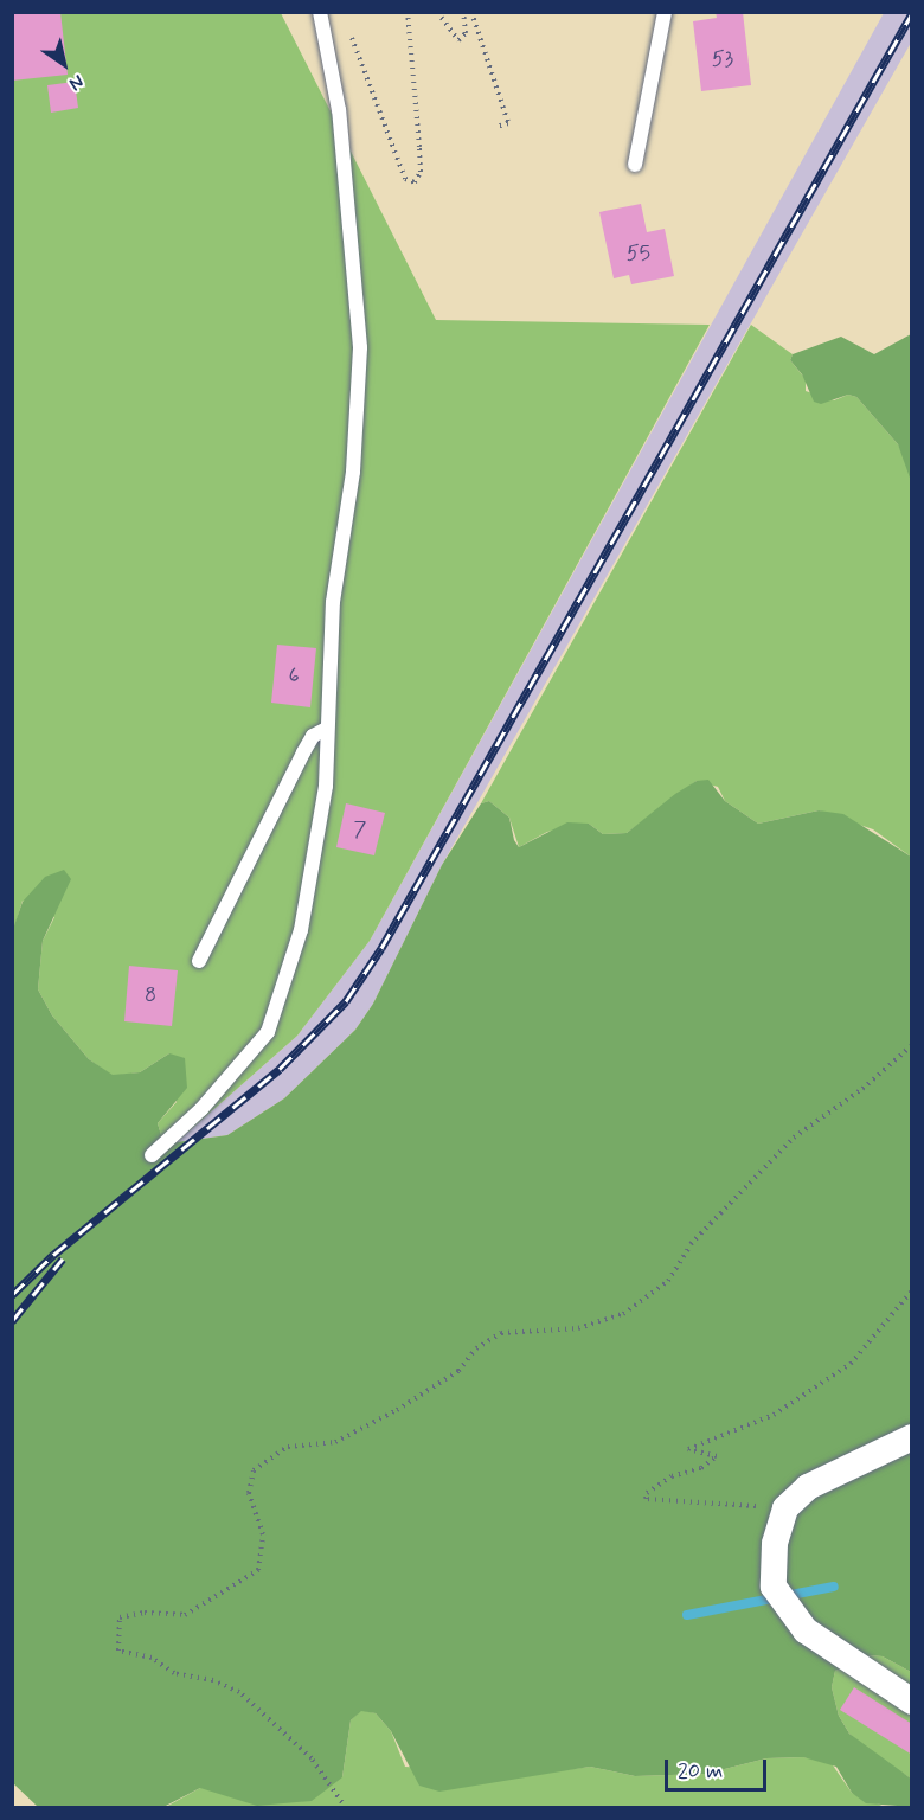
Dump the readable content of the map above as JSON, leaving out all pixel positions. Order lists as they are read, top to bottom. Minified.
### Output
{"house_numbers":["53","55","6","7","8"],"scale_bar":"20 m","north":"bottom right"}
